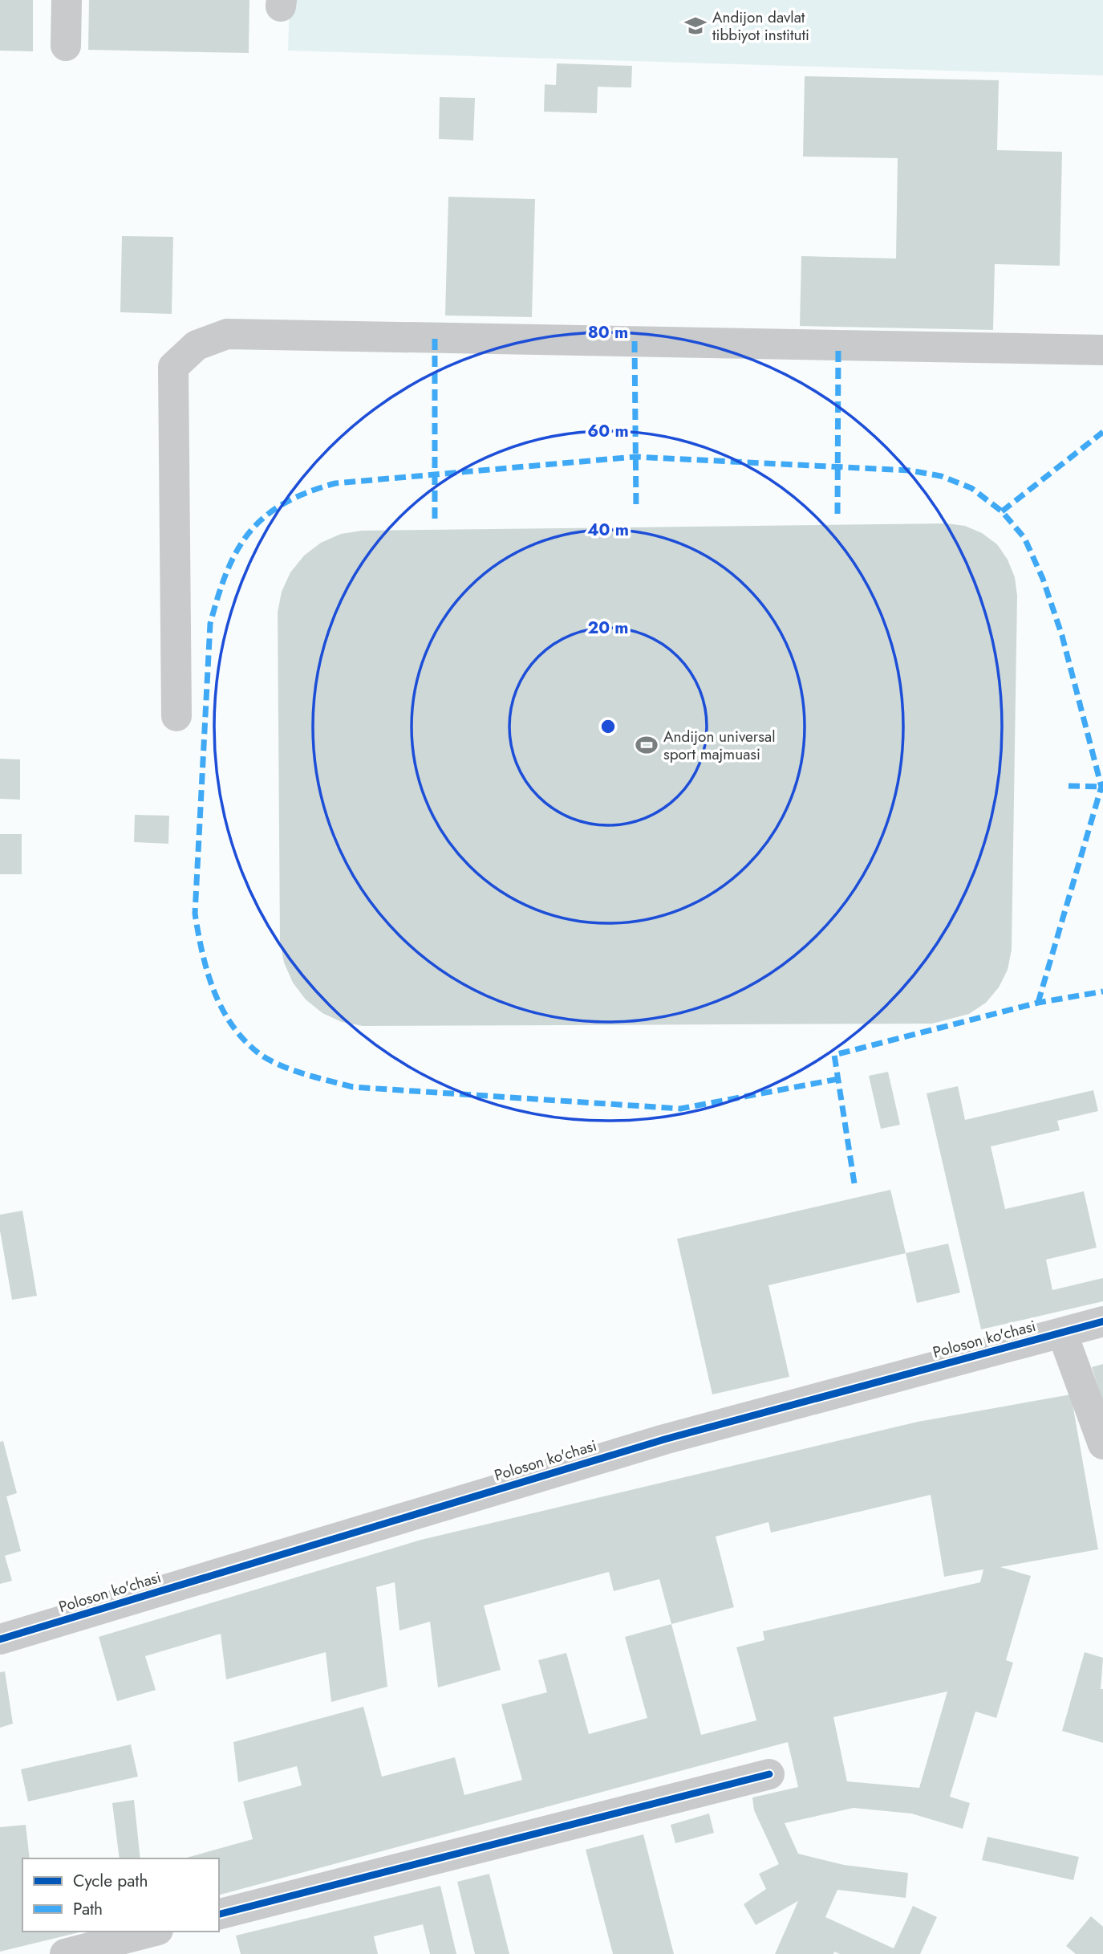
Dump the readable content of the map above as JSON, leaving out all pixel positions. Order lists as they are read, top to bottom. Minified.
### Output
{"streets":{"street":["Poloson ko'chasi"]},"places":{"school or university":["Andijon davlat tibbiyot instituti"],"sports":["Andijon universal sport majmuasi"]},"legend":["Cycle path","Path"],"rings":["80 m","60 m","40 m","20 m"]}
